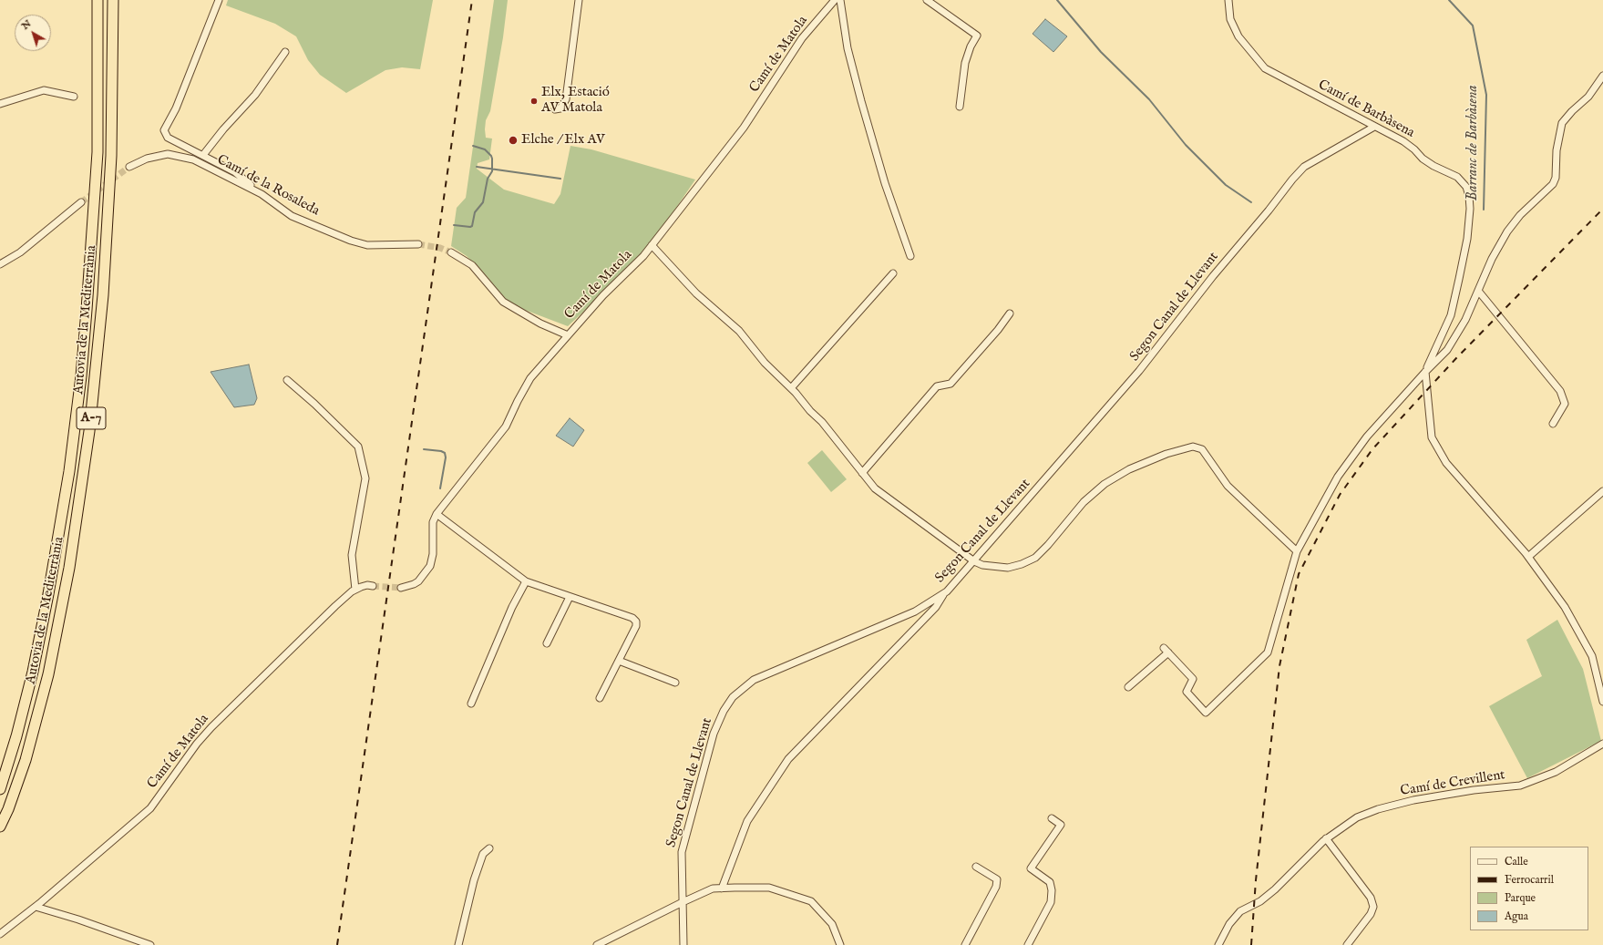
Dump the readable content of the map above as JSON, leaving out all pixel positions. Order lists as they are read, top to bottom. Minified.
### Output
{"streets":{"highway":["Autovia de la Mediterrània","A-7"],"street":["Camí de Matola","Camí de Barbàsena","Camí de la Rosaleda","Segon Canal de Llevant","Camí de Crevillent"]},"crossings":[["Camí de Barbàsena","Segon Canal de Llevant"]],"water":["Barranc de Barbàsena"],"places":["Elx, Estació AV Matola","Elche / Elx AV"],"legend":["Calle","Ferrocarril","Parque","Agua"],"north":"top left"}
